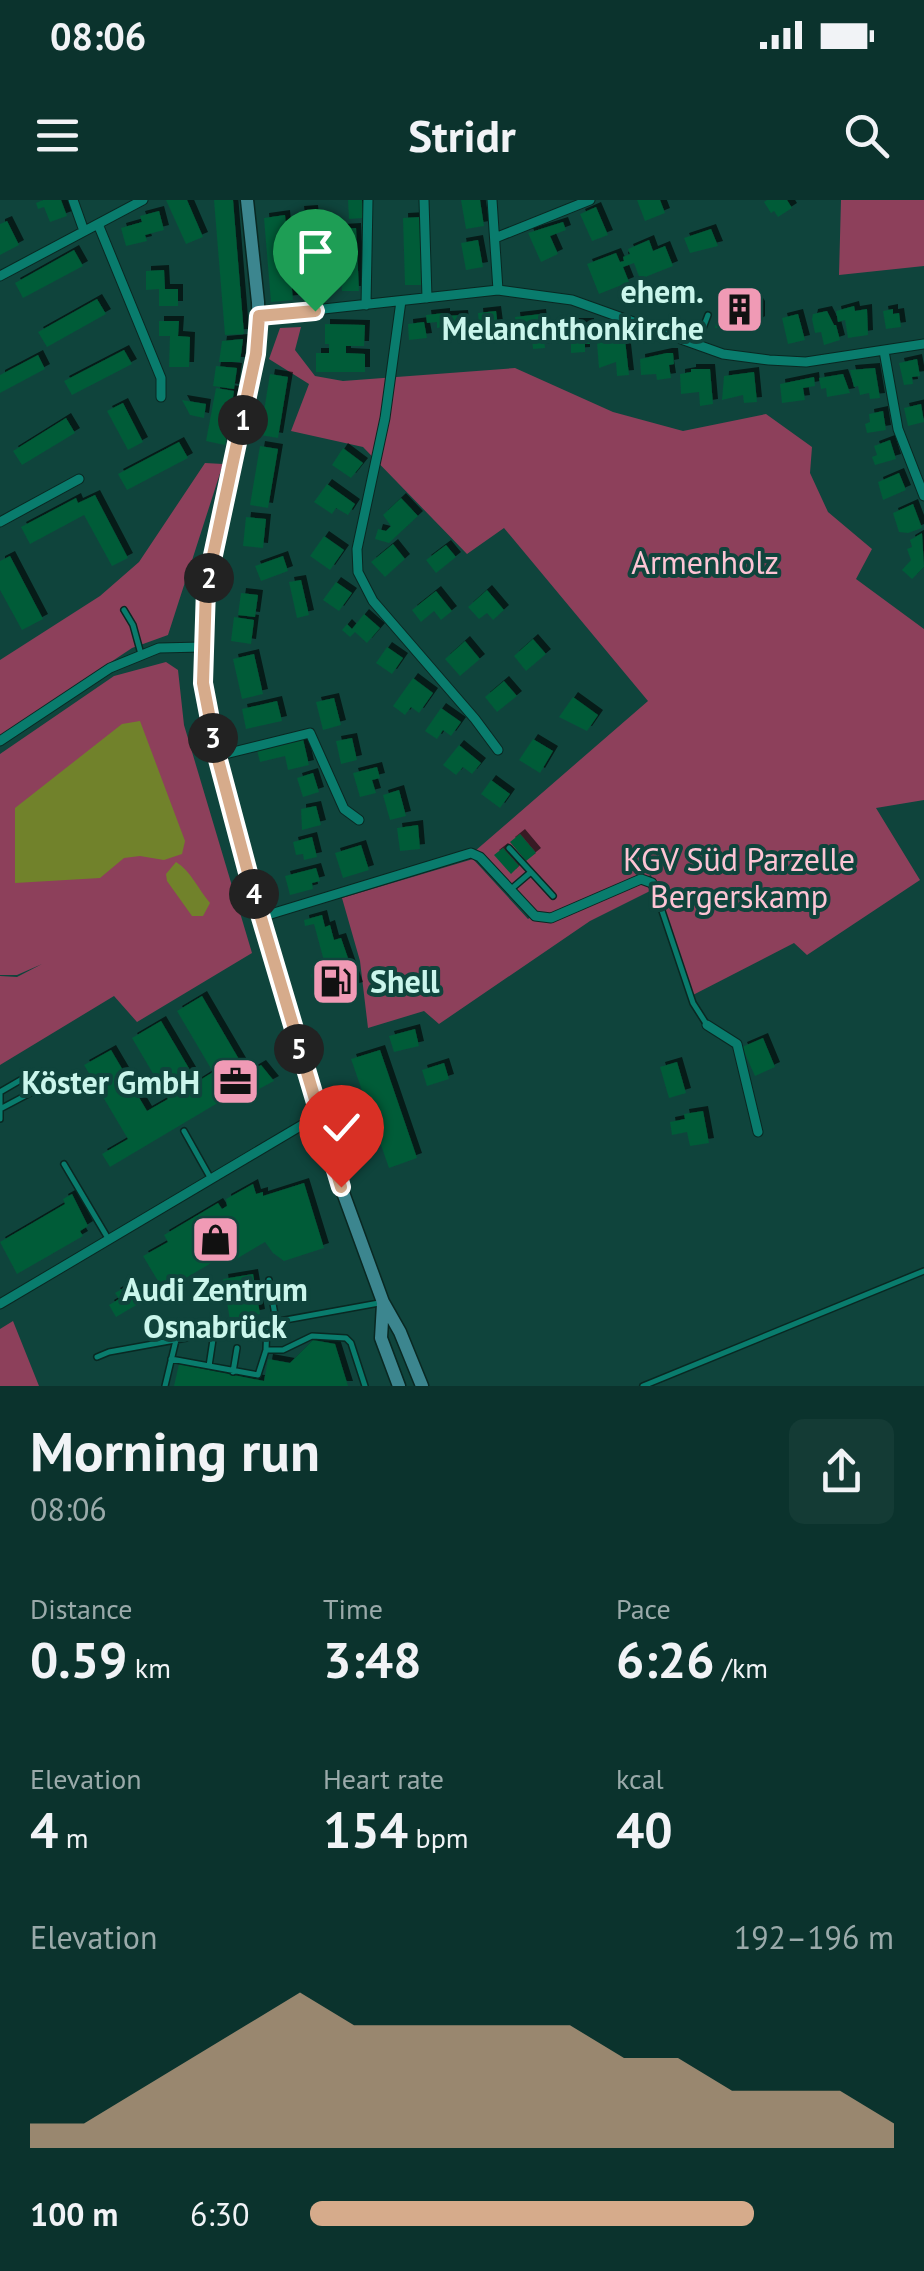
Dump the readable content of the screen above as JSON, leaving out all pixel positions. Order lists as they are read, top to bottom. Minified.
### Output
{"parks":["Armenholz","KGV Süd Parzelle Bergerskamp"],"places":{"building":["ehem. Melanchthonkirche"],"fuel station":["Shell"],"office":["Köster GmbH"],"shop":["Audi Zentrum Osnabrück"]},"page":{"status":"08:06","header":"Stridr","pins":["1","2","3","4","5"],"heading":["Morning run","08:06"],"stats":[["Distance","0.59 km"],["Time","3:48"],["Pace","6:26 /km"],["Elevation","4 m"],["Heart rate","154 bpm"],["kcal","40"]],"chart":["Elevation","192–196 m"],"list":[{"name":"100 m","note":"6:30"}]}}
